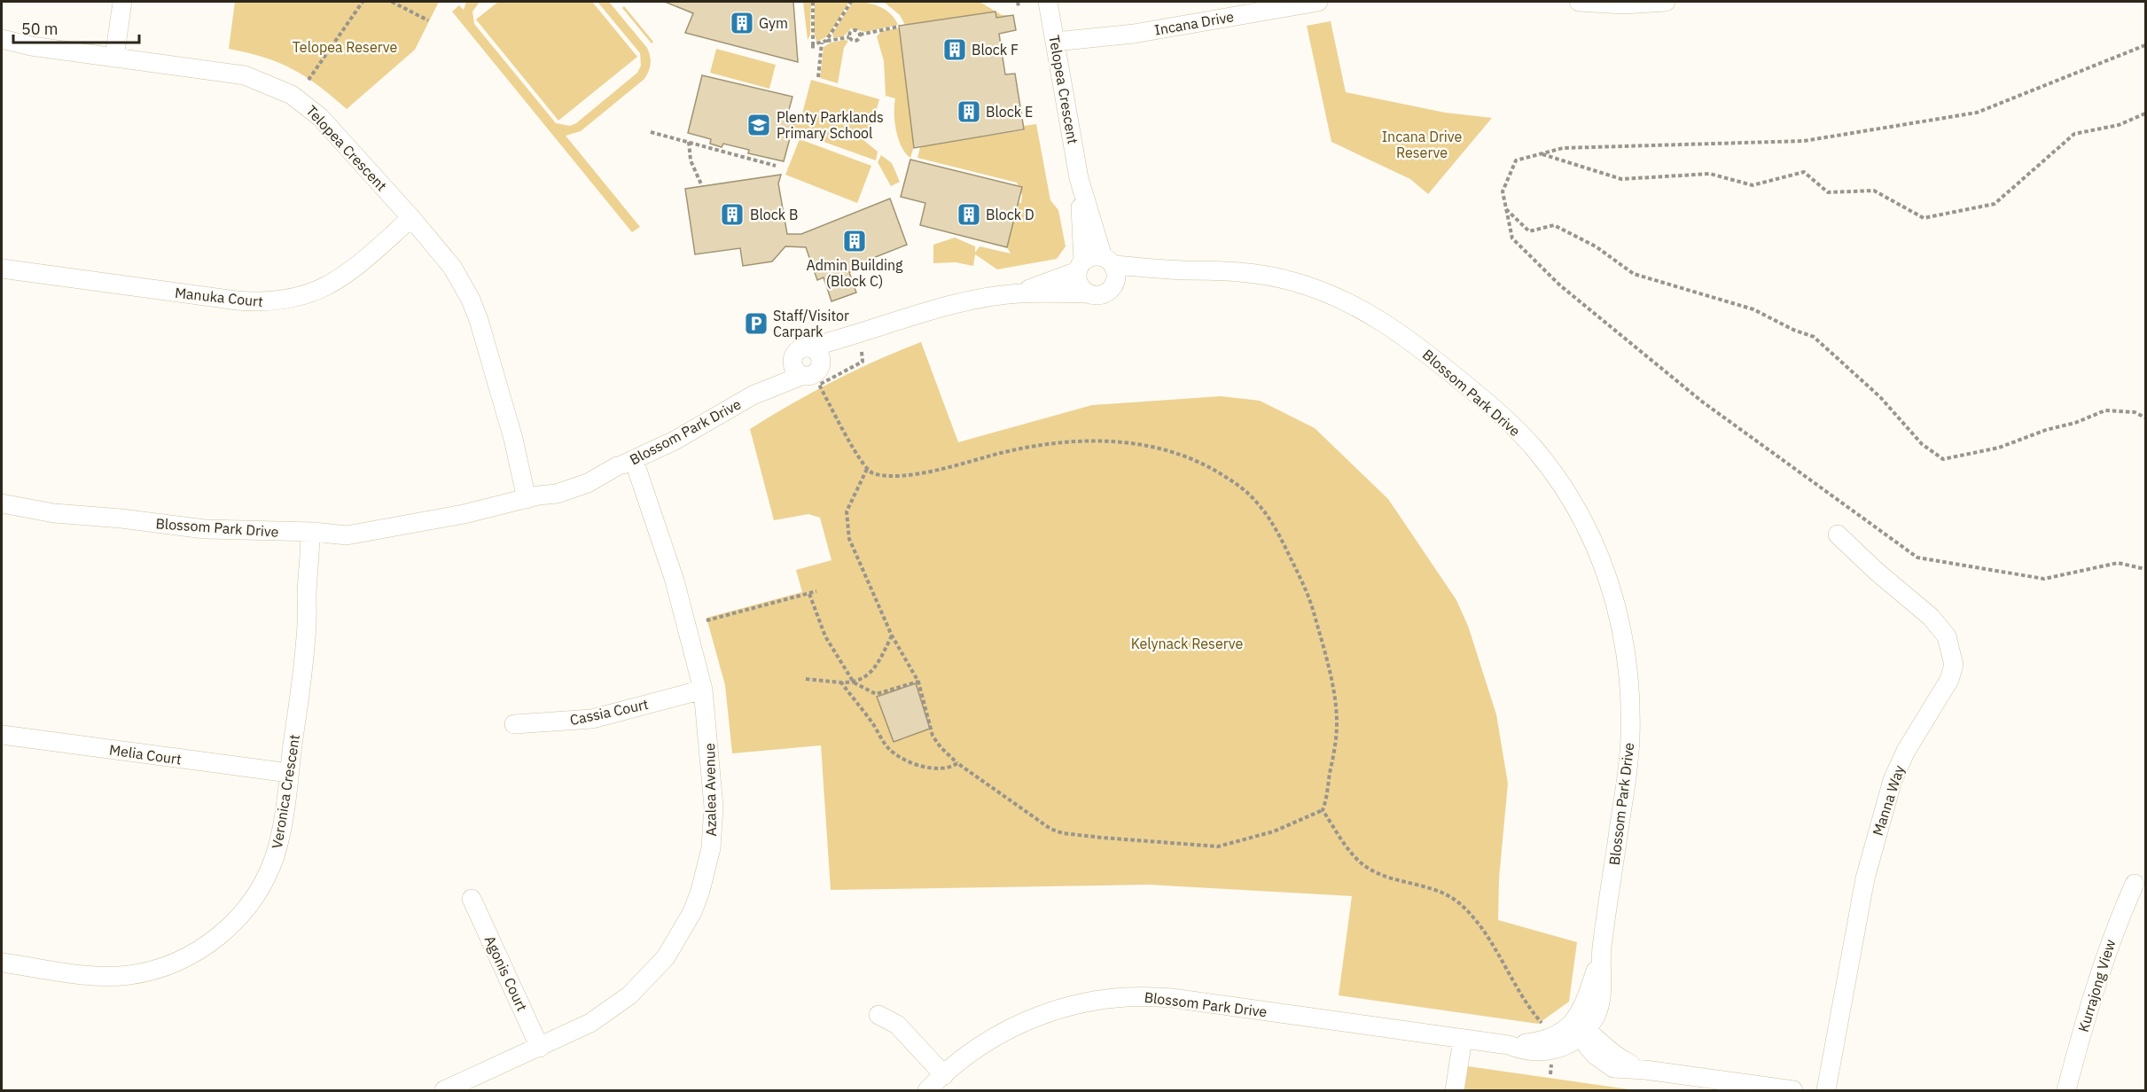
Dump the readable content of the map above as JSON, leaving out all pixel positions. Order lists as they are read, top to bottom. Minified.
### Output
{"streets":{"street":["Incana Drive","Telopea Crescent","Manuka Court","Blossom Park Drive","Cassia Court","Melia Court","Azalea Avenue","Veronica Crescent","Manna Way","Agonis Court","Kurrajong View"]},"crossings":[["Incana Drive","Telopea Crescent"],["Telopea Crescent","Manuka Court"],["Telopea Crescent","Blossom Park Drive"],["Blossom Park Drive","Azalea Avenue"],["Blossom Park Drive","Veronica Crescent"],["Cassia Court","Azalea Avenue"],["Melia Court","Veronica Crescent"],["Azalea Avenue","Agonis Court"]],"parks":["Telopea Reserve","Incana Drive Reserve","Kelynack Reserve"],"places":{"building":["Gym","Block F","Block E","Block B","Block D","Admin Building (Block C)"],"school or university":["Plenty Parklands Primary School"],"parking":["Staff/Visitor Carpark"]},"scale_bar":"50 m"}
